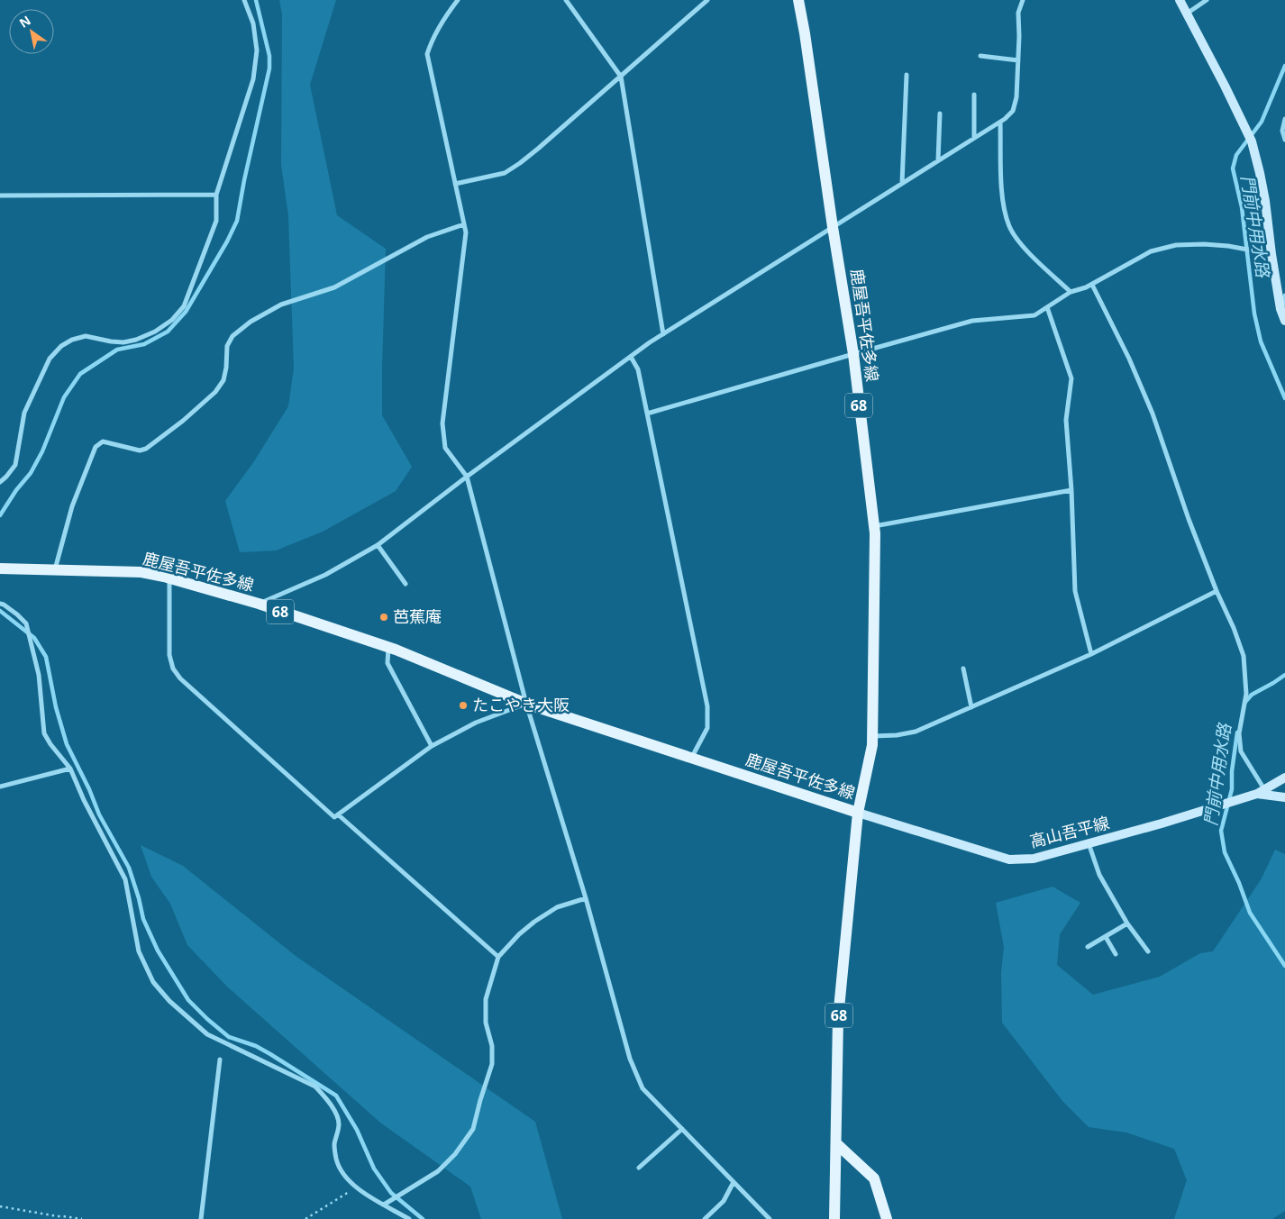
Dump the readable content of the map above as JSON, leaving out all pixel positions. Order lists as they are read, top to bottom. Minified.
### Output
{"streets":{"main road":["鹿屋吾平佐多線","68","高山吾平線"]},"crossings":[["鹿屋吾平佐多線","68"],["鹿屋吾平佐多線","高山吾平線"],["68","高山吾平線"]],"water":["門前中用水路"],"places":["芭蕉庵","たこやき大阪"],"north":"top left"}
